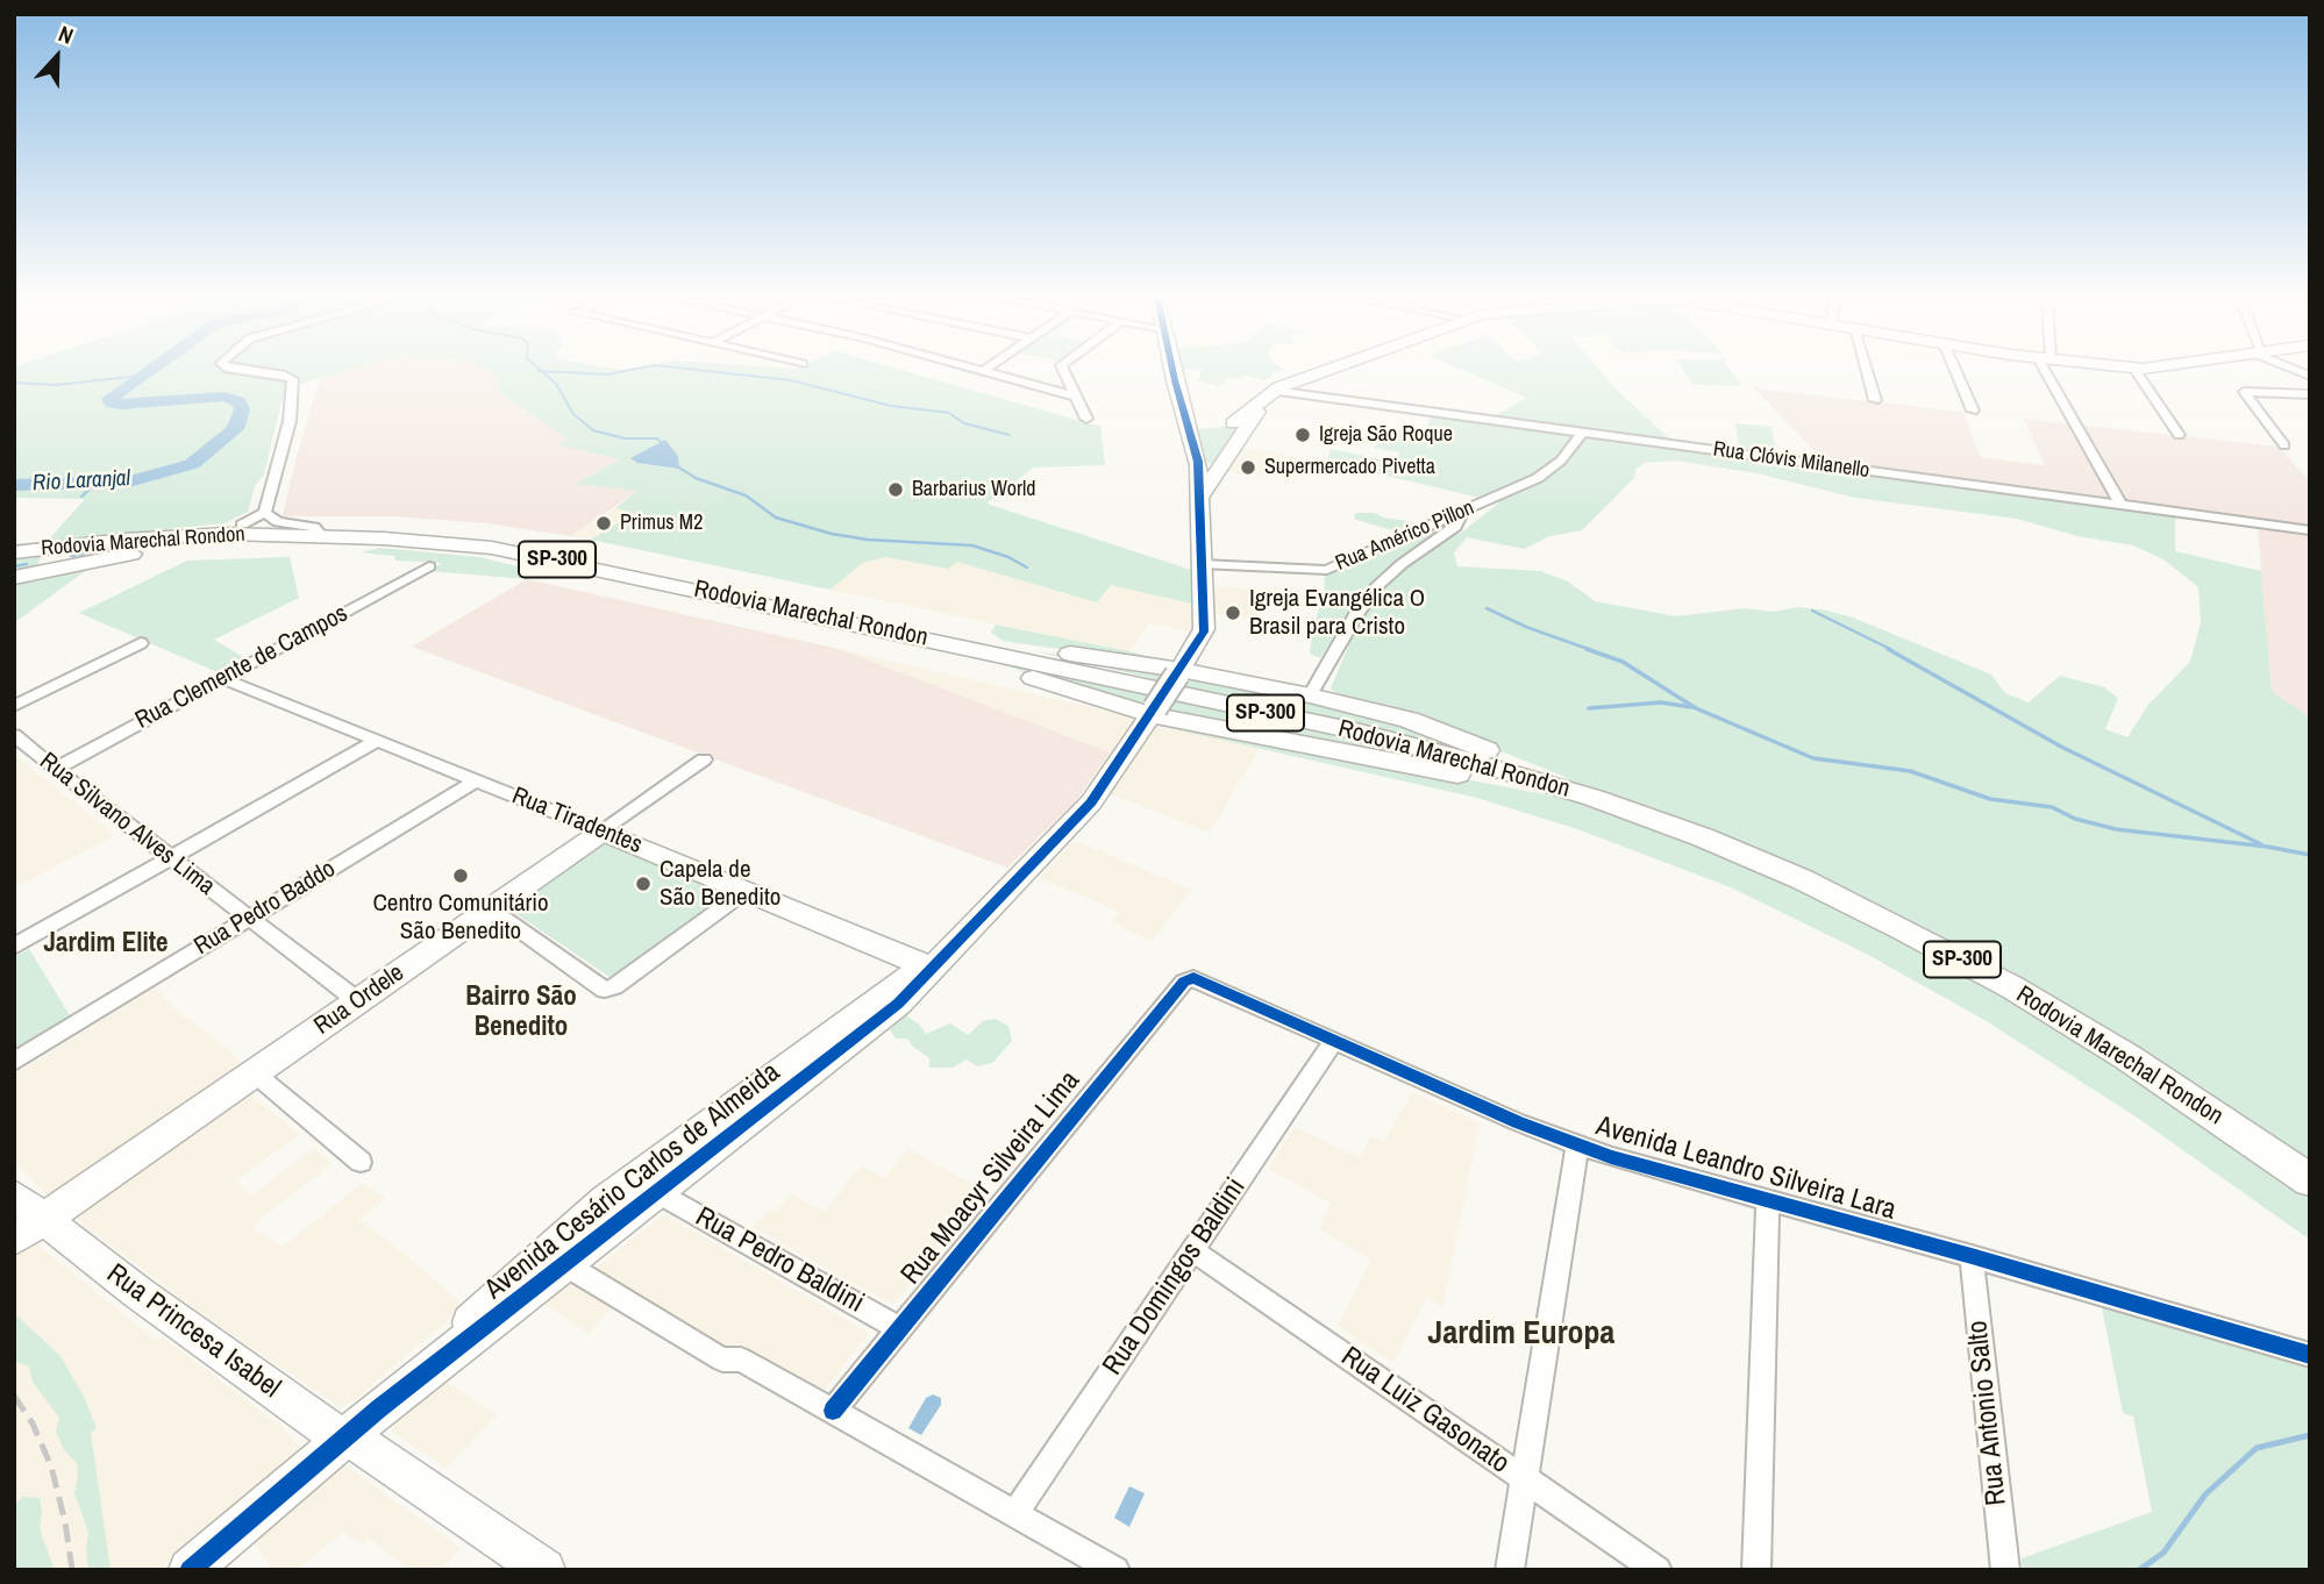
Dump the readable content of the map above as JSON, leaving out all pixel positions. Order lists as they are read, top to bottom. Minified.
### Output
{"streets":{"main road":["Rodovia Marechal Rondon","SP-300"],"street":["Rua Clóvis Milanello","Rua Américo Pillon","Rua Clemente de Campos","Rua Tiradentes","Rua Silvano Alves Lima","Rua Pedro Baddo","Rua Ordele","Avenida Leandro Silveira Lara","Rua Moacyr Silveira Lima","Avenida Cesário Carlos de Almeida","Rua Pedro Baldini","Rua Domingos Baldini","Rua Princesa Isabel","Rua Luiz Gasonato","Rua Antonio Salto"]},"crossings":[["Rua Clóvis Milanello","Rua Américo Pillon"],["Rua Américo Pillon","Avenida Cesário Carlos de Almeida"],["Rua Clemente de Campos","Rua Tiradentes"],["Rua Clemente de Campos","Rua Silvano Alves Lima"],["Rua Tiradentes","Rua Pedro Baddo"],["Rua Tiradentes","Rua Ordele"],["Rua Tiradentes","Avenida Cesário Carlos de Almeida"],["Rua Silvano Alves Lima","Rua Pedro Baddo"],["Rua Silvano Alves Lima","Rua Ordele"],["Rua Ordele","Rua Princesa Isabel"],["Avenida Leandro Silveira Lara","Rua Moacyr Silveira Lima"],["Avenida Leandro Silveira Lara","Rua Domingos Baldini"],["Avenida Leandro Silveira Lara","Rua Antonio Salto"],["Rua Moacyr Silveira Lima","Rua Pedro Baldini"],["Avenida Cesário Carlos de Almeida","Rua Pedro Baldini"],["Avenida Cesário Carlos de Almeida","Rua Princesa Isabel"],["Rua Domingos Baldini","Rua Luiz Gasonato"]],"districts":["Jardim Elite","Bairro São Benedito","Jardim Europa"],"water":["Rio Laranjal"],"places":["Igreja São Roque","Supermercado Pivetta","Barbarius World","Primus M2","Igreja Evangélica O Brasil para Cristo","Centro Comunitário São Benedito","Capela de São Benedito"],"north":"top"}
